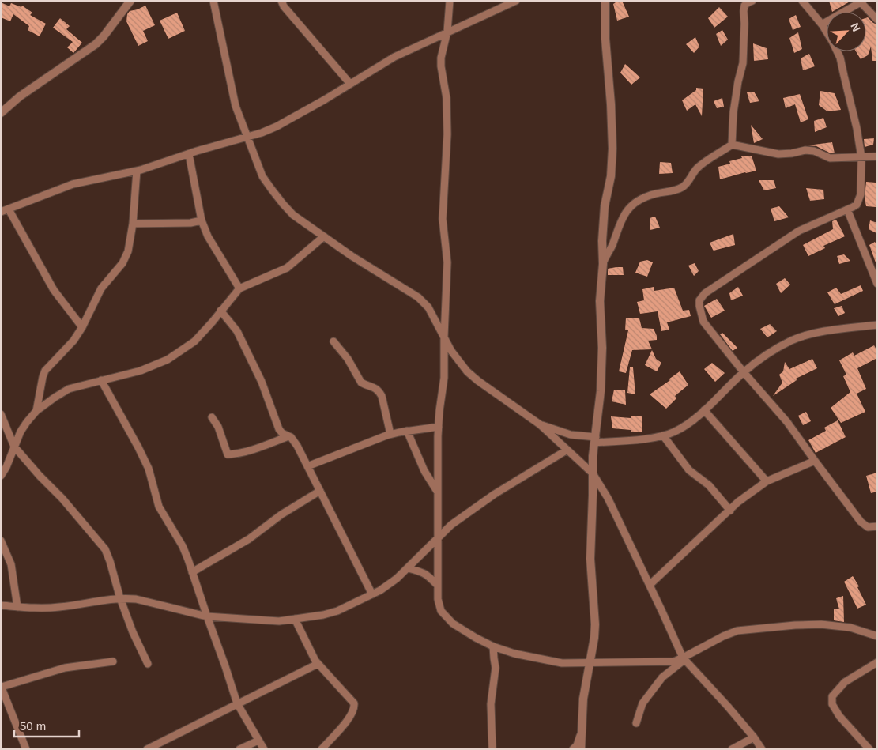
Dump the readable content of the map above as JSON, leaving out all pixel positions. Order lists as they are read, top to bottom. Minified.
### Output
{"scale_bar":"50 m","north":"top right"}
